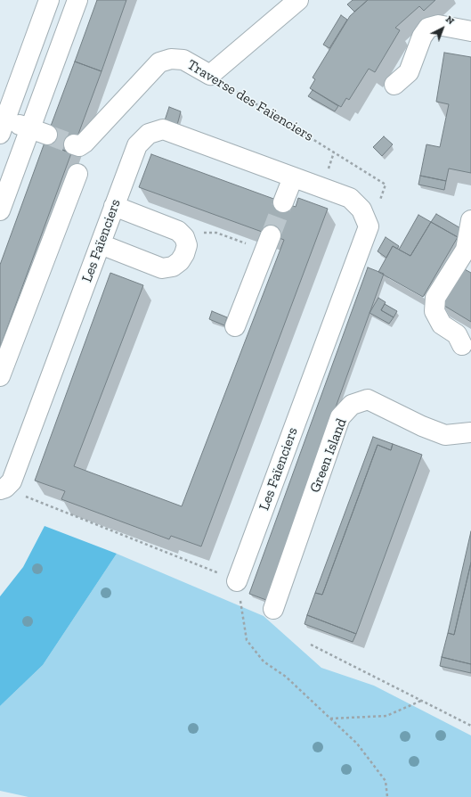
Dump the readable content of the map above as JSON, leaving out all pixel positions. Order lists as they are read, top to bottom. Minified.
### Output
{"streets":{"street":["Traverse des Faïenciers","Les Faïenciers","Green Island"]},"north":"top right"}
